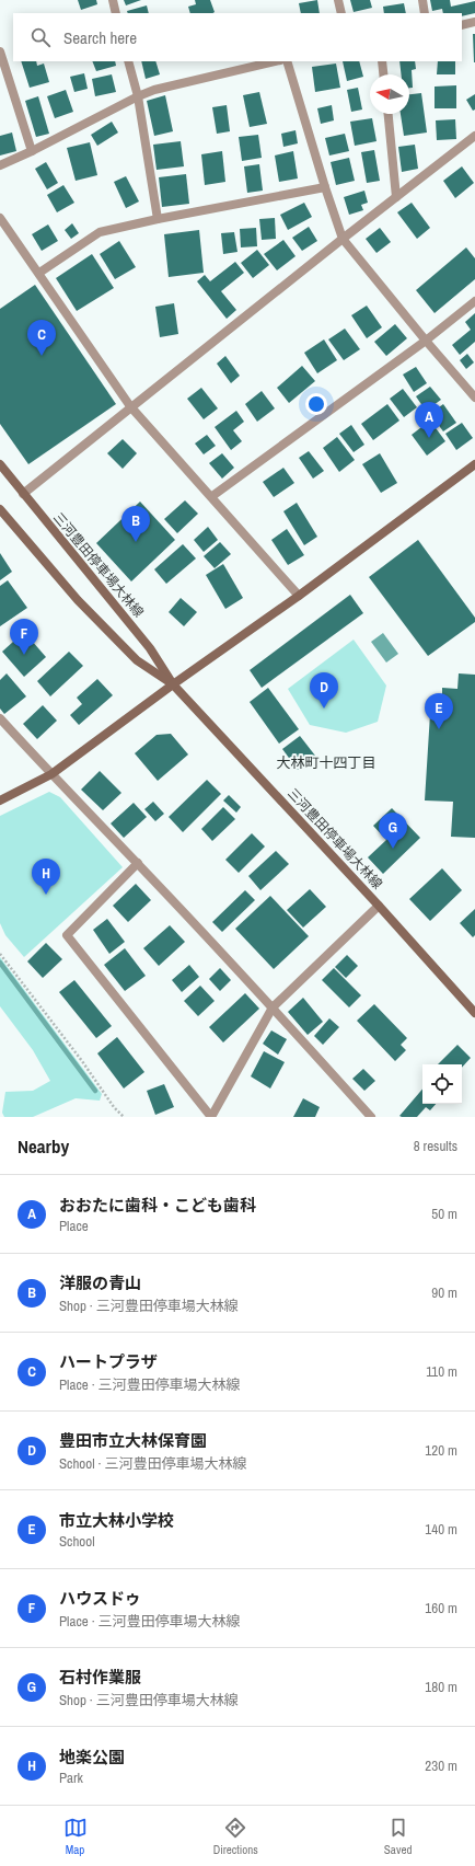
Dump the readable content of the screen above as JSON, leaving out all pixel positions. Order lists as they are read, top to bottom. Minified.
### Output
{"streets":{"main road":["三河豊田停車場大林線"]},"districts":["大林町十四丁目"],"north":"left","page":{"search":"Search here","pins":["C","A","B","F","D","E","G","H"],"heading":["Nearby","8 results"],"list":[{"mark":"A","name":"おおたに歯科・こども歯科","note":"Place","value":"50 m"},{"mark":"B","name":"洋服の青山","note":"Shop · 三河豊田停車場大林線","value":"90 m"},{"mark":"C","name":"ハートプラザ","note":"Place · 三河豊田停車場大林線","value":"110 m"},{"mark":"D","name":"豊田市立大林保育園","note":"School · 三河豊田停車場大林線","value":"120 m"},{"mark":"E","name":"市立大林小学校","note":"School","value":"140 m"},{"mark":"F","name":"ハウスドゥ","note":"Place · 三河豊田停車場大林線","value":"160 m"},{"mark":"G","name":"石村作業服","note":"Shop · 三河豊田停車場大林線","value":"180 m"},{"mark":"H","name":"地楽公園","note":"Park","value":"230 m"}],"nav":["Map","Directions","Saved"]}}
